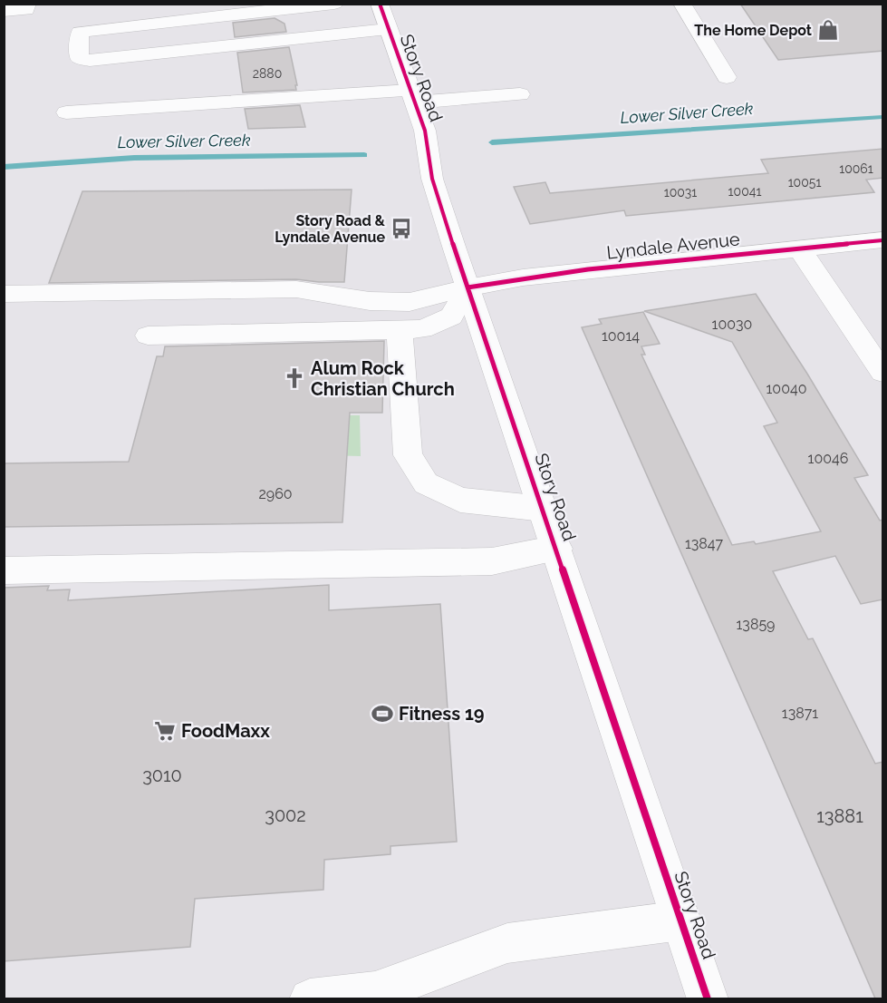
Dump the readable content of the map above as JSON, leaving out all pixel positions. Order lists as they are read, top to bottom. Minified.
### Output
{"streets":{"main road":["Story Road","Lyndale Avenue"]},"crossings":[["Story Road","Lyndale Avenue"]],"water":["Lower Silver Creek"],"places":{"shop":["The Home Depot"],"bus stop":["Story Road & Lyndale Avenue"],"church":["Alum Rock Christian Church"],"sports":["Fitness 19"],"supermarket":["FoodMaxx"]},"house_numbers":["2880","10061","10051","10041","10031","10030","10014","10040","10046","2960","13847","13859","13871","3010","3002","13881"]}
